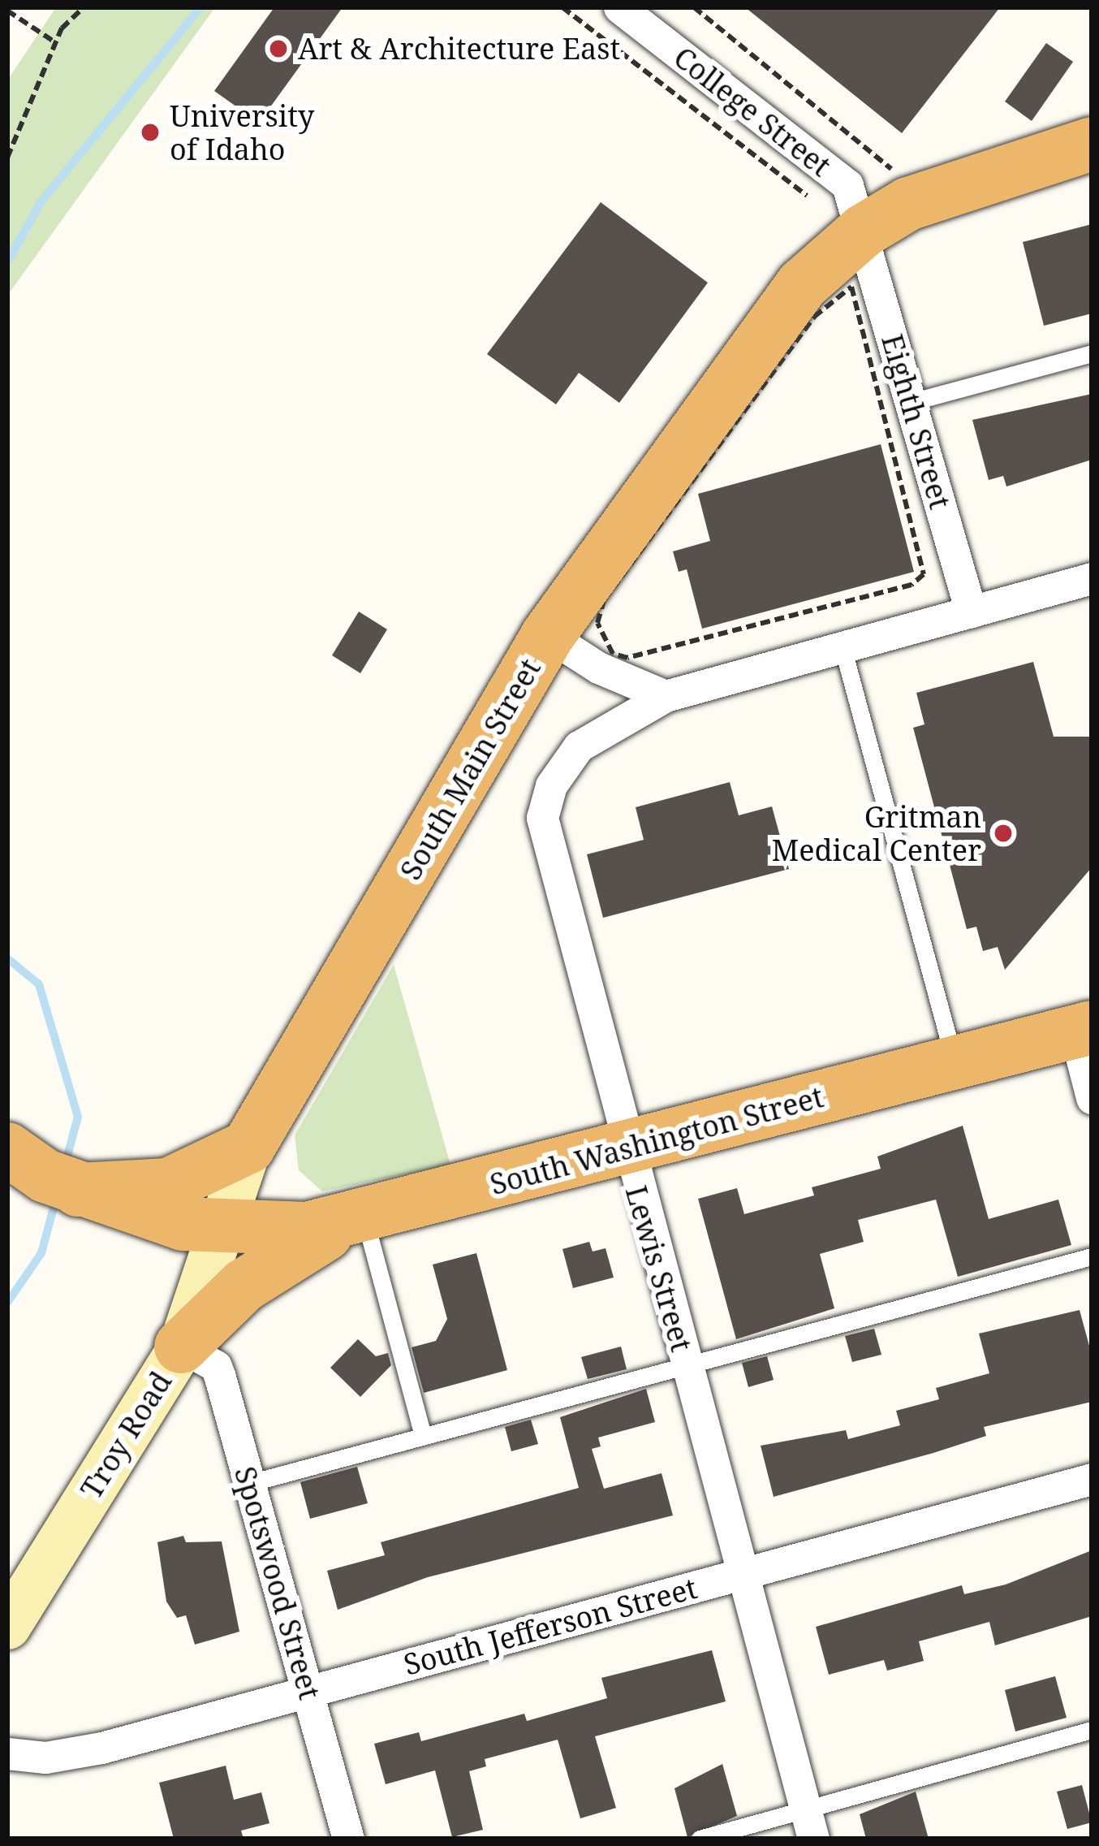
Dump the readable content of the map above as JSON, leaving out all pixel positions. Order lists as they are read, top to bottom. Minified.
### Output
{"streets":{"highway":["South Main Street","South Washington Street"],"main road":["Troy Road"],"street":["College Street","Eighth Street","Lewis Street","Spotswood Street","South Jefferson Street"]},"crossings":[["College Street","Eighth Street"],["South Main Street","South Washington Street"],["South Main Street","Lewis Street"],["South Main Street","Troy Road"],["South Washington Street","Lewis Street"],["South Washington Street","Troy Road"],["Lewis Street","South Jefferson Street"],["Troy Road","Spotswood Street"],["Spotswood Street","South Jefferson Street"]],"places":["Art & Architecture East","University of Idaho","Gritman Medical Center"]}
